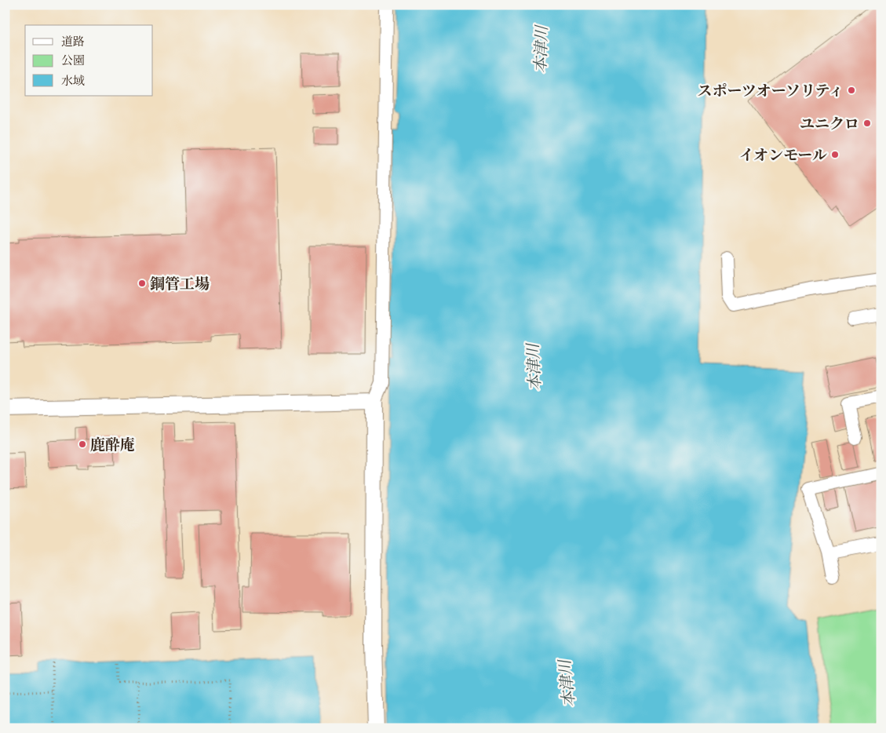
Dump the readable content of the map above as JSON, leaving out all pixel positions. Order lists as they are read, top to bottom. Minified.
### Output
{"water":["本津川"],"places":["スポーツオーソリティ","ユニクロ","イオンモール","鋼管工場","鹿酔庵"],"legend":["道路","公園","水域"]}
